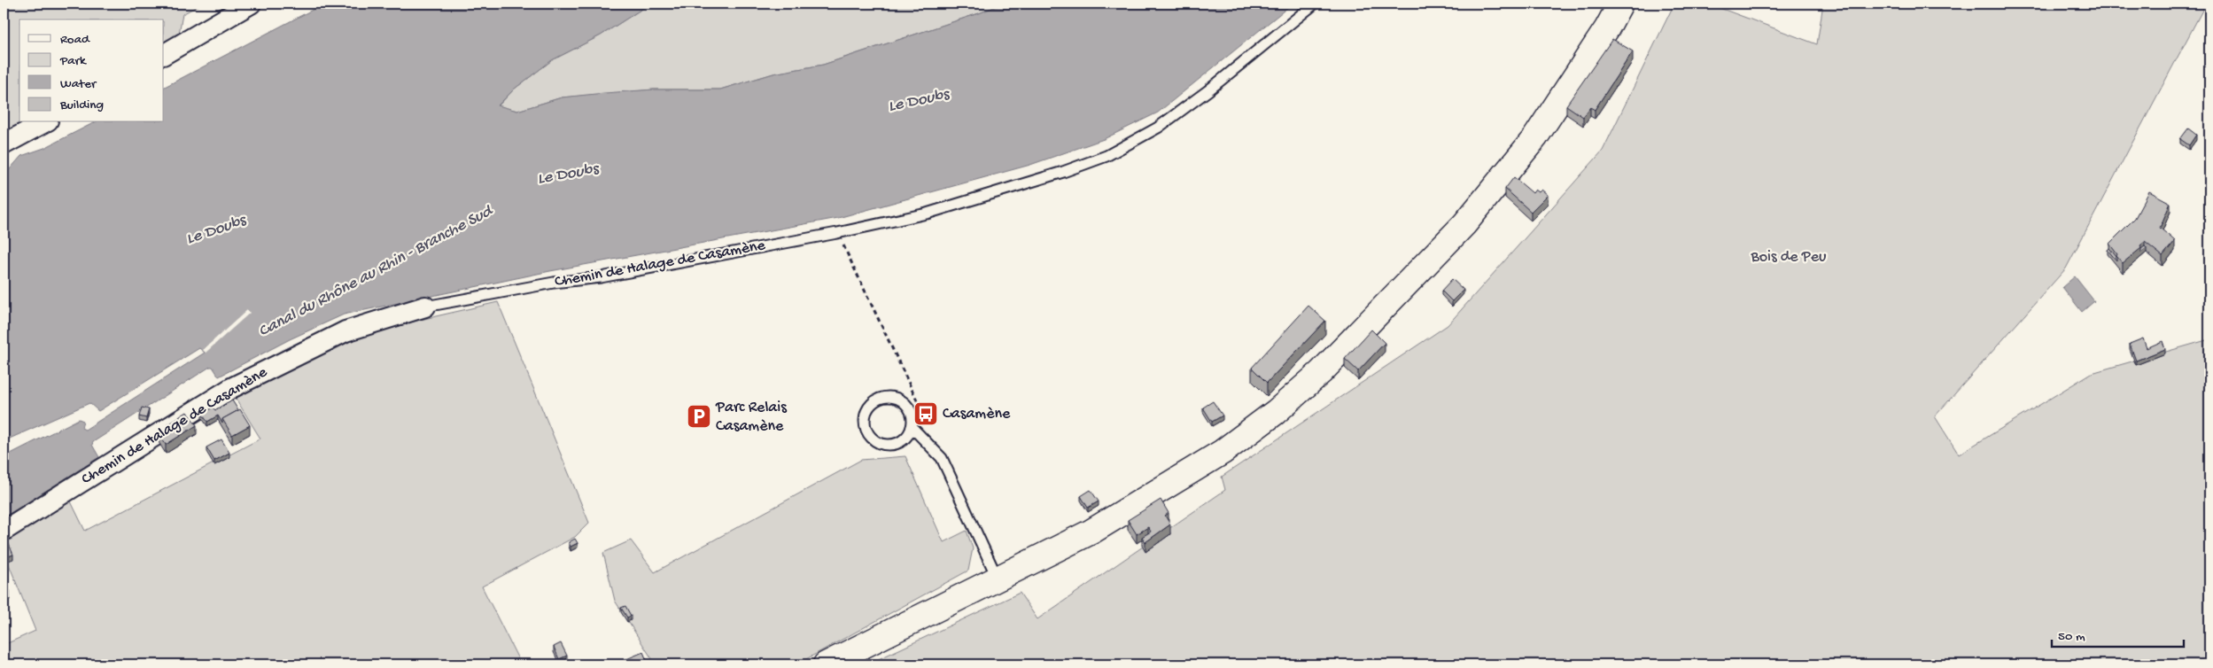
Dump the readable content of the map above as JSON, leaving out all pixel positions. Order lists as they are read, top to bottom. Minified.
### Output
{"streets":{"street":["Chemin de Halage de Casamène"]},"water":["Le Doubs","Canal du Rhône au Rhin - Branche Sud"],"parks":["Bois de Peu"],"places":{"bus stop":["Casamène"],"parking":["Parc Relais Casamène"]},"legend":["Road","Park","Water","Building"],"scale_bar":"50 m"}
